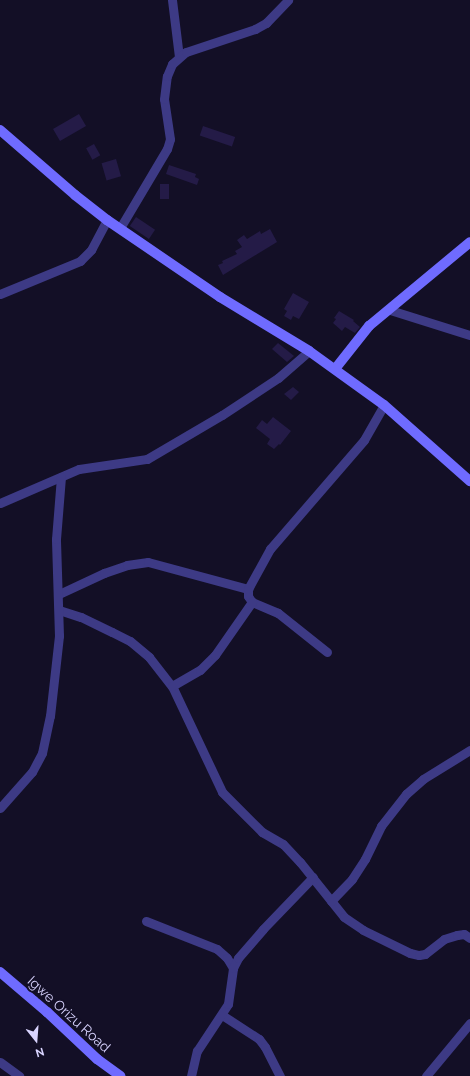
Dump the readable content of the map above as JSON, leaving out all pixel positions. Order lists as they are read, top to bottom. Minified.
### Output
{"streets":{"street":["Igwe Orizu Road"]},"north":"bottom"}
